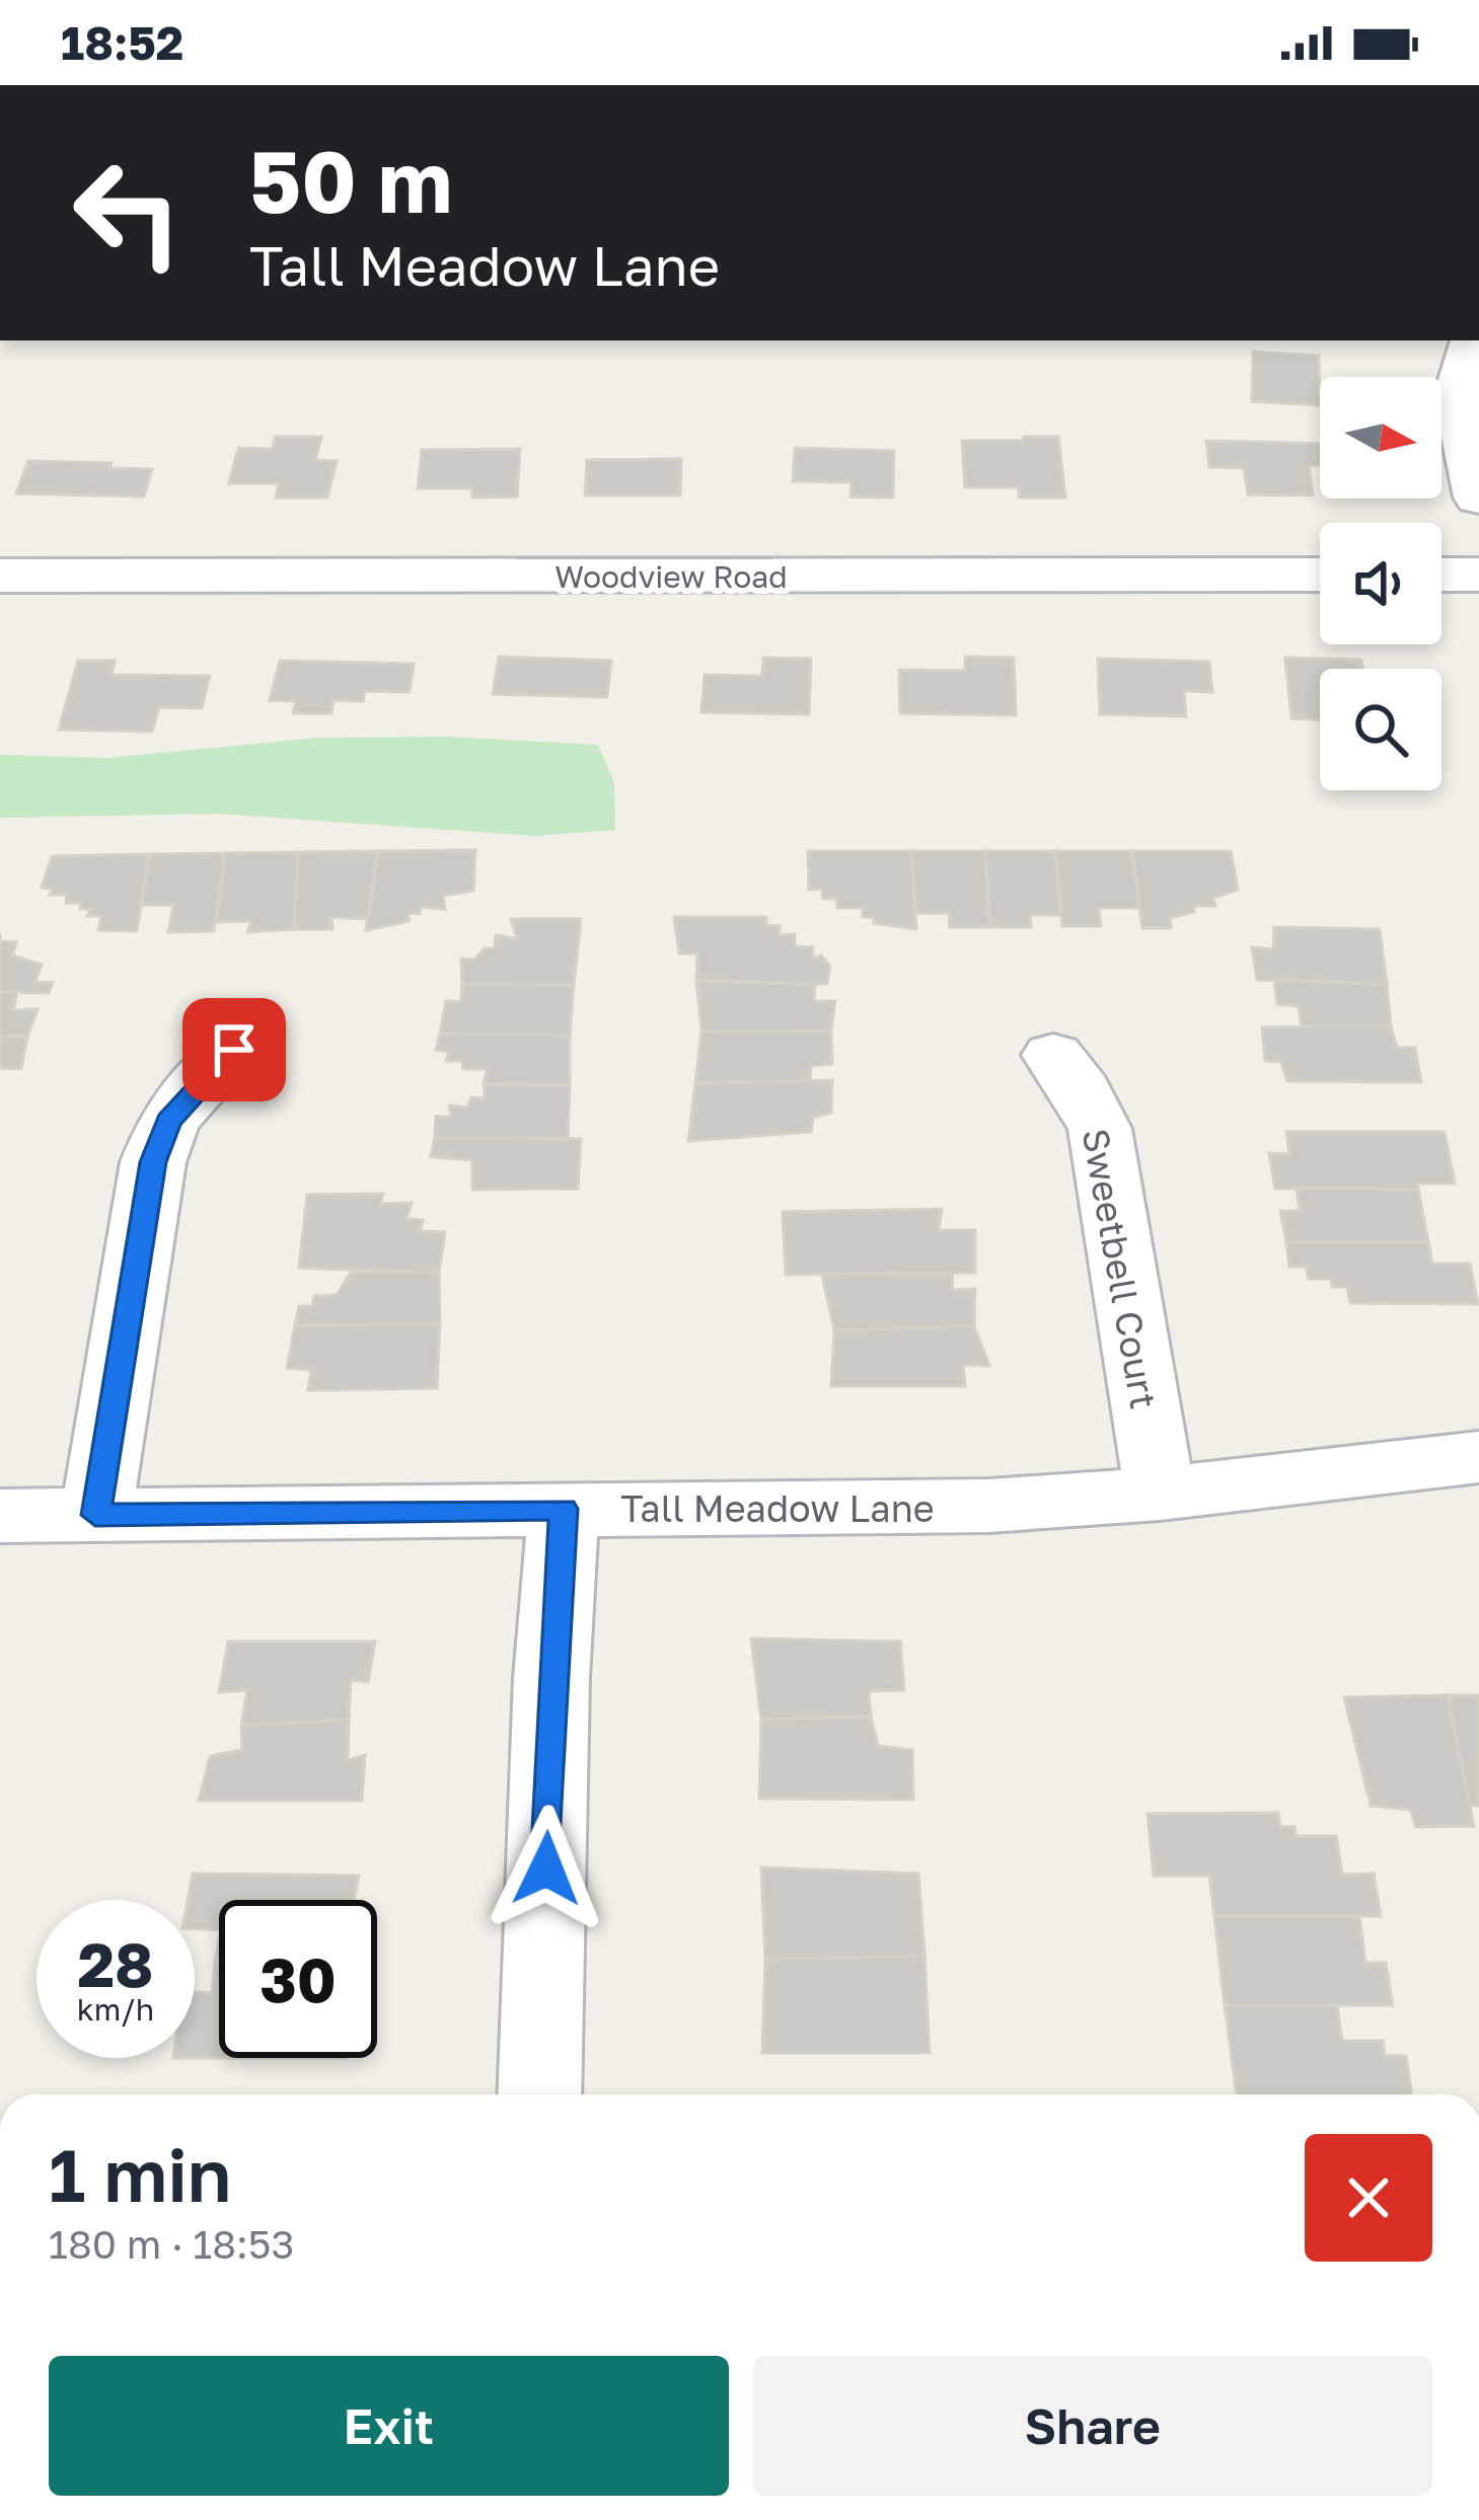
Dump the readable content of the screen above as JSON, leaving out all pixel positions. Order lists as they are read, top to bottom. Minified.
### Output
{"streets":{"street":["Woodview Road","Sweetbell Court","Tall Meadow Lane"]},"crossings":[["Sweetbell Court","Tall Meadow Lane"]],"north":"right","page":{"status":"18:52","turn":["50 m","Tall Meadow Lane"],"speed":"28 km/h","limit":"30","heading":["1 min","180 m · 18:53"],"buttons":["Exit","Share"]}}
